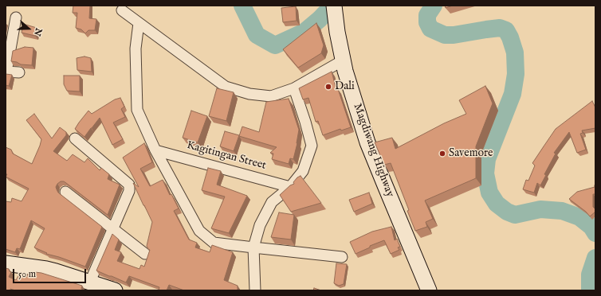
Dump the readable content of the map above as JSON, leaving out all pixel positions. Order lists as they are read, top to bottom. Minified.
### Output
{"streets":{"main road":["Magdiwang Highway"],"street":["Kagitingan Street"]},"places":["Dali","Savemore"],"scale_bar":"50 m","north":"right"}
